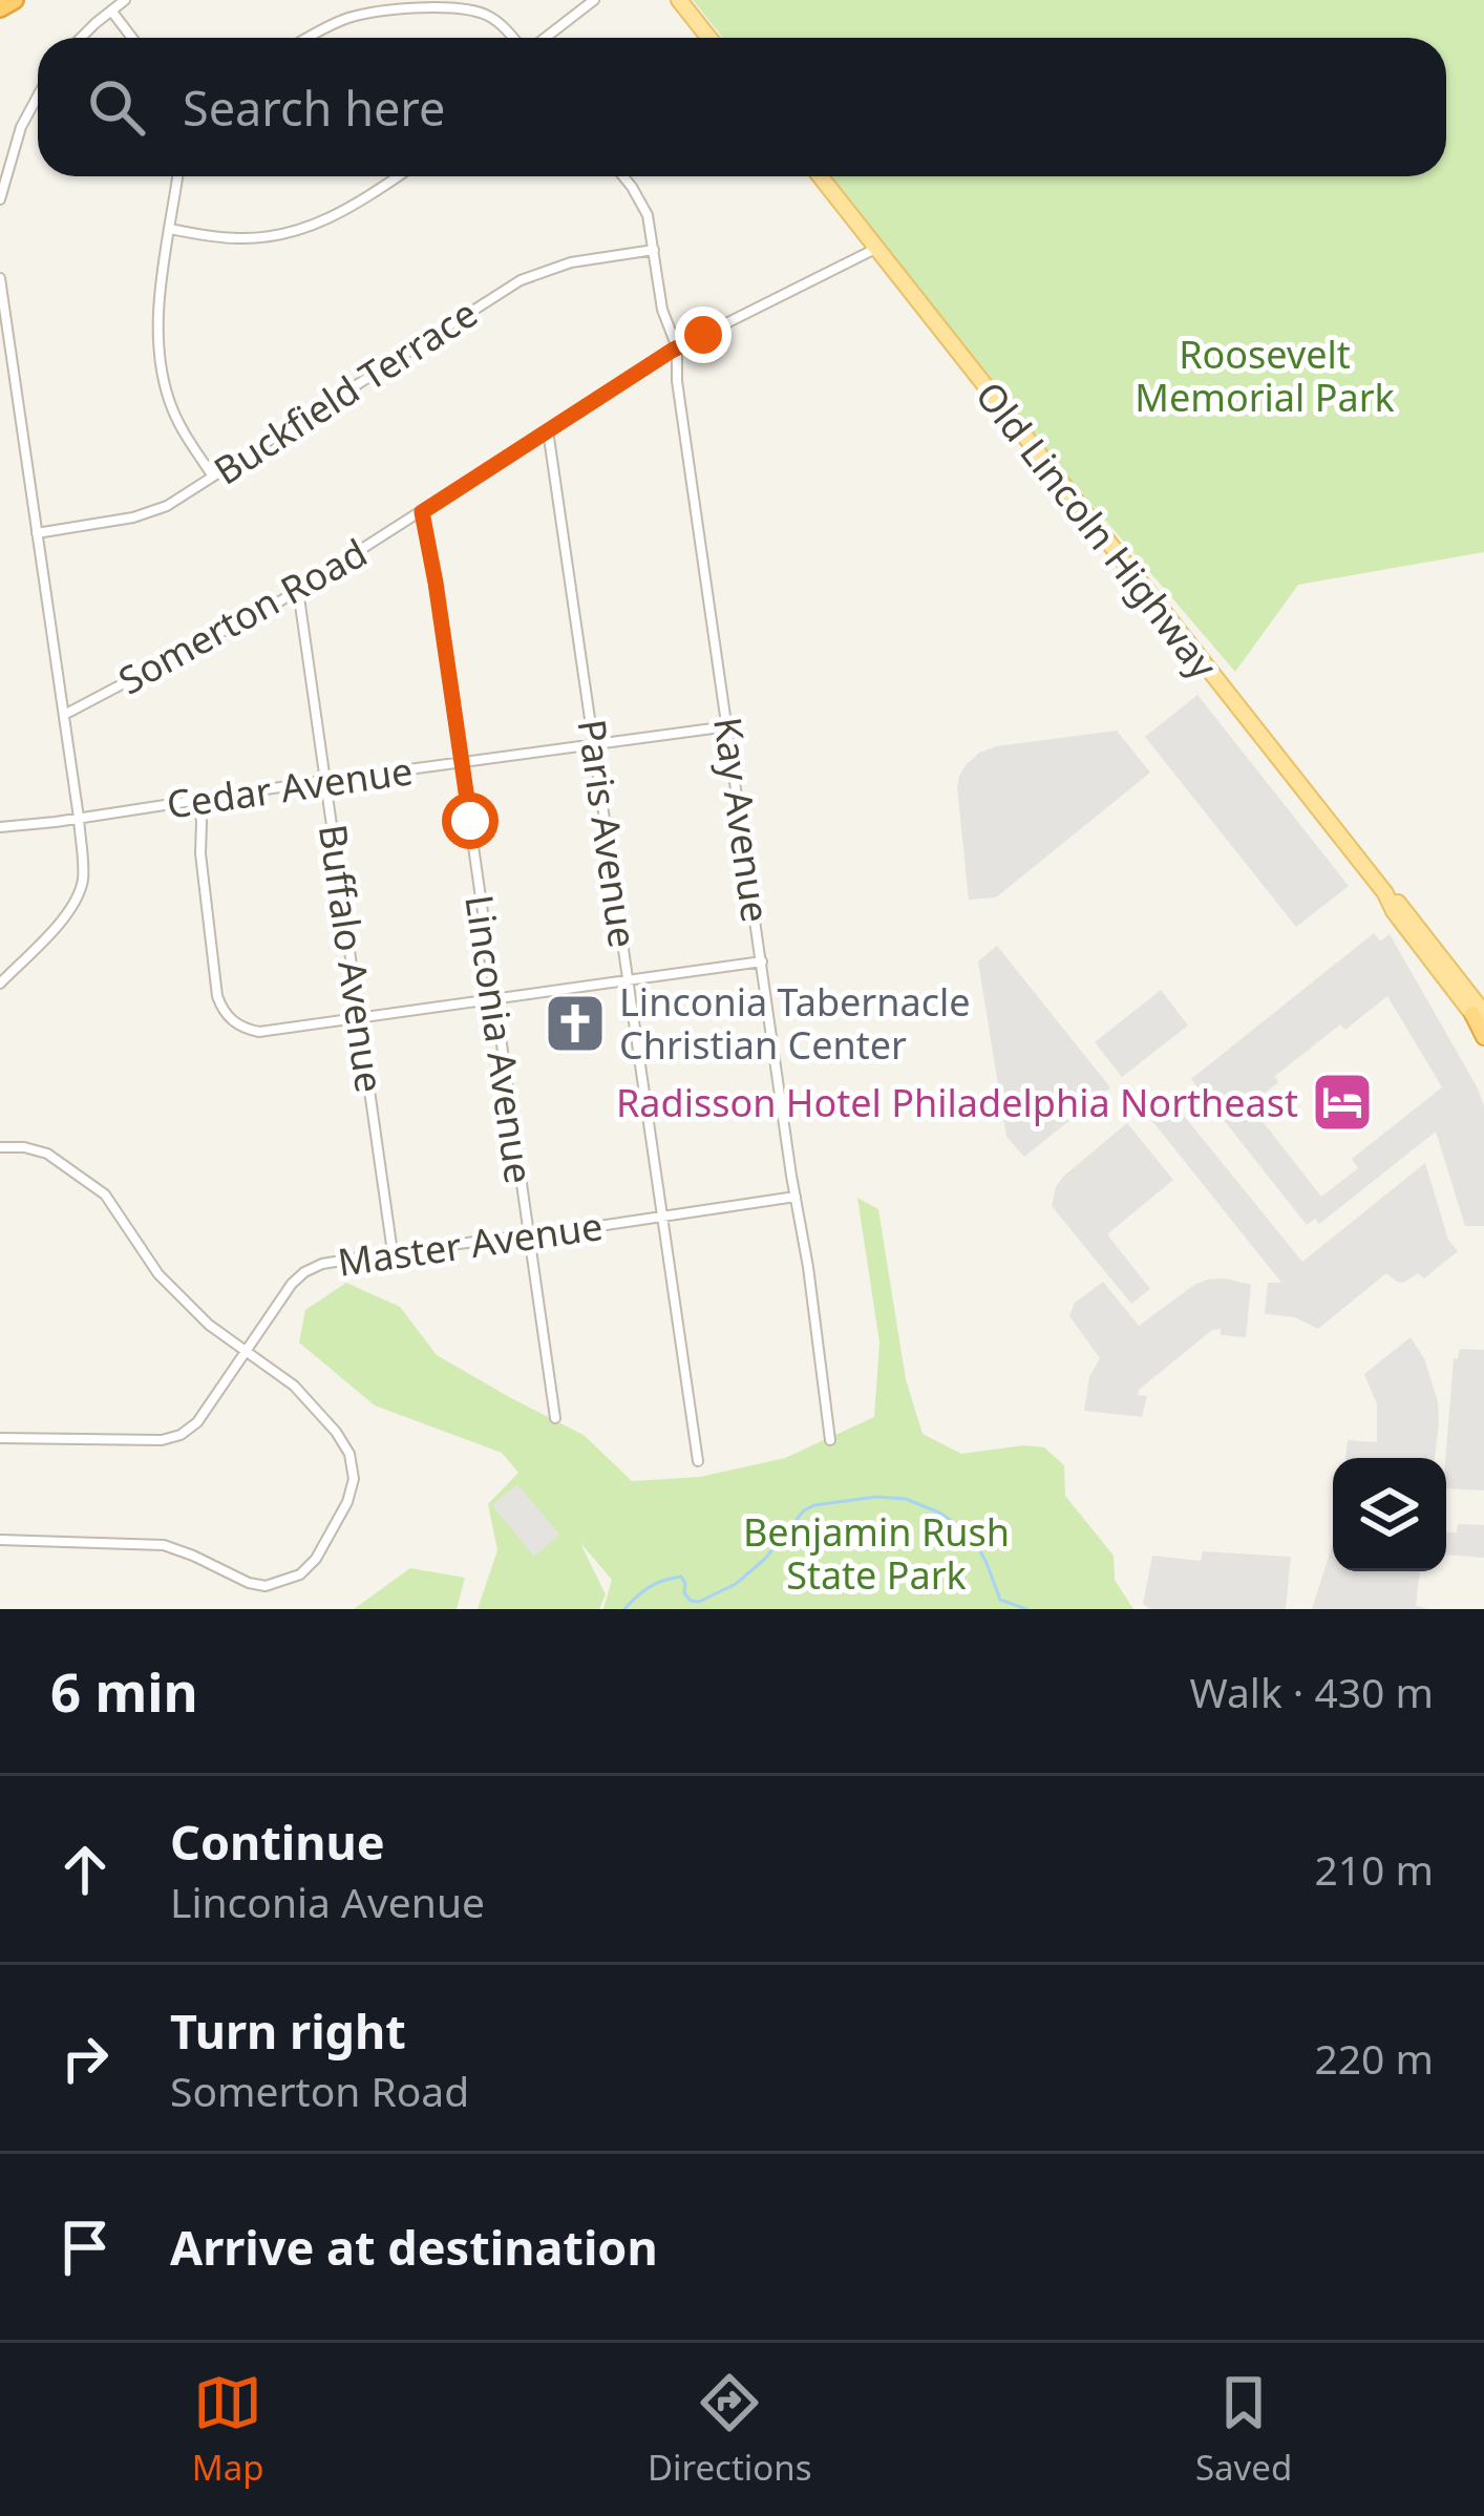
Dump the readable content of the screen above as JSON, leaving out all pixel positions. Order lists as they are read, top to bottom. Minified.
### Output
{"streets":{"main road":["Old Lincoln Highway"],"street":["Buckfield Terrace","Somerton Road","Cedar Avenue","Kay Avenue","Paris Avenue","Buffalo Avenue","Linconia Avenue","Master Avenue"]},"crossings":[["Buckfield Terrace","Kay Avenue"],["Old Lincoln Highway","Somerton Road"],["Somerton Road","Kay Avenue"],["Somerton Road","Paris Avenue"],["Somerton Road","Buffalo Avenue"],["Somerton Road","Linconia Avenue"],["Cedar Avenue","Kay Avenue"],["Cedar Avenue","Paris Avenue"],["Cedar Avenue","Buffalo Avenue"],["Cedar Avenue","Linconia Avenue"],["Kay Avenue","Master Avenue"],["Paris Avenue","Master Avenue"],["Buffalo Avenue","Master Avenue"],["Linconia Avenue","Master Avenue"]],"parks":["Roosevelt Memorial Park","Benjamin Rush State Park"],"places":{"church":["Linconia Tabernacle Christian Center"],"hotel":["Radisson Hotel Philadelphia Northeast"]},"page":{"search":"Search here","heading":["6 min","Walk · 430 m"],"list":[["Continue","Linconia Avenue","210 m"],["Turn right","Somerton Road","220 m"],"Arrive at destination"],"nav":["Map","Directions","Saved"]}}
